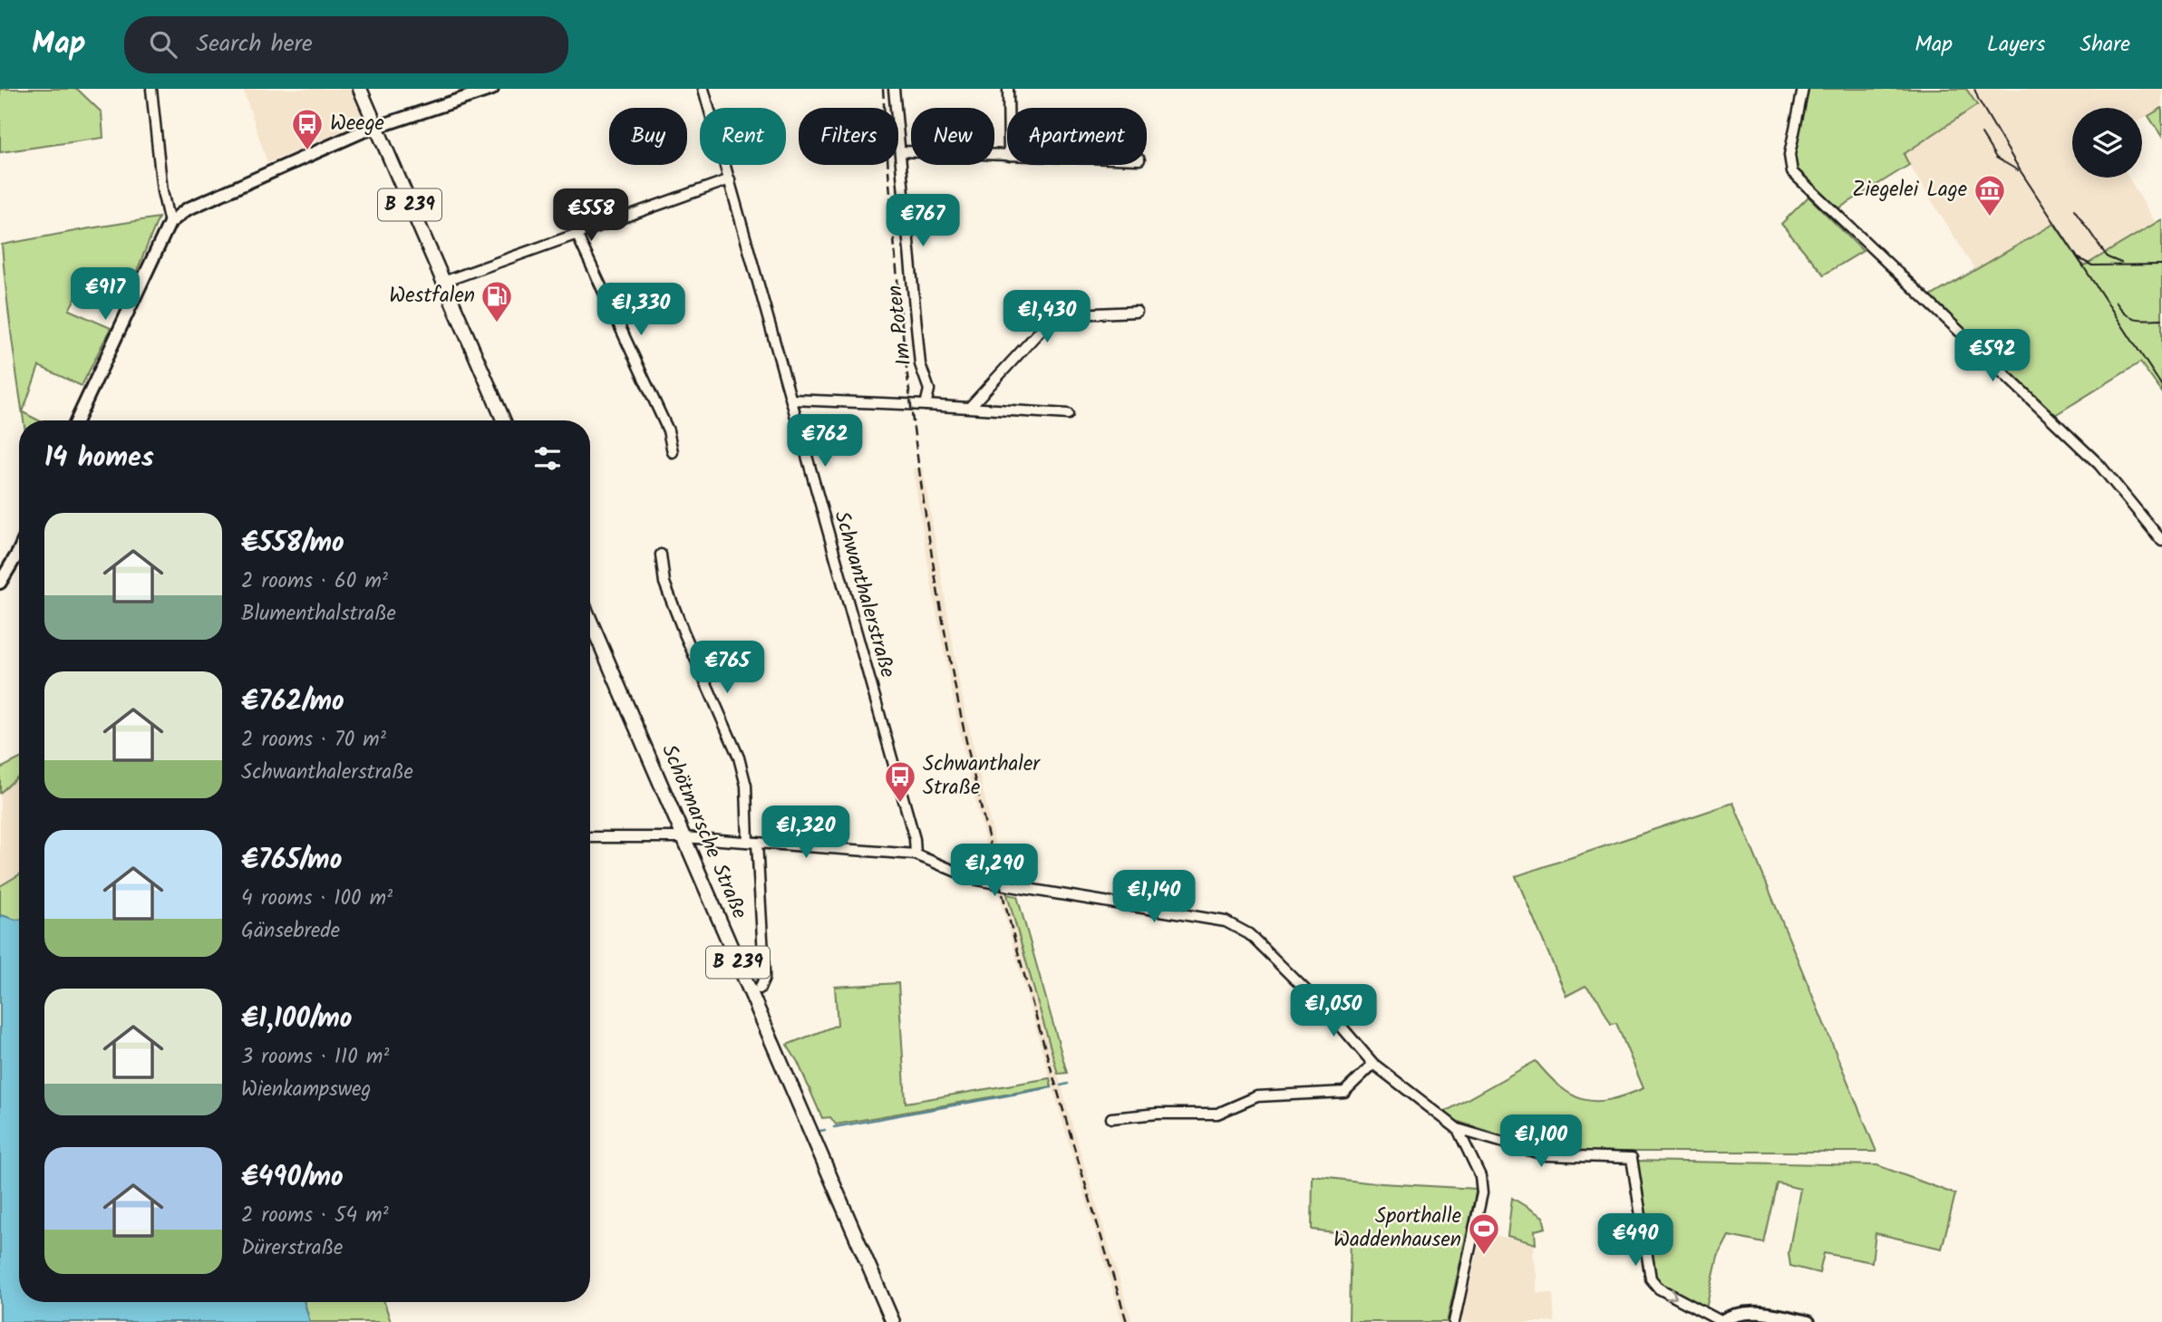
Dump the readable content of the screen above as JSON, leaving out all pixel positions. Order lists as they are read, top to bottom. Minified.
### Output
{"streets":{"main road":["B 239","Schötmarsche Straße"],"street":["Im Poten","Schwanthalerstraße"]},"places":{"bus stop":["Weege","Schwanthaler Straße"],"museum":["Ziegelei Lage"],"fuel station":["Westfalen"],"sports":["Sporthalle Waddenhausen"]},"page":{"header":"Map","search":"Search here","nav":["Map","Layers","Share"],"chip":["Buy","Rent","Filters","New","Apartment"],"price":["€558","€767","€917","€1,330","€1,430","€592","€762","€765","€1,320","€1,290","€1,140","€1,050","€1,100","€490"],"heading":"14 homes","list":[{"name":"€558/mo","note":"2 rooms · 60 m² · Blumenthalstraße"},{"name":"€762/mo","note":"2 rooms · 70 m² · Schwanthalerstraße"},{"name":"€765/mo","note":"4 rooms · 100 m² · Gänsebrede"},{"name":"€1,100/mo","note":"3 rooms · 110 m² · Wienkampsweg"},{"name":"€490/mo","note":"2 rooms · 54 m² · Dürerstraße"}]}}
